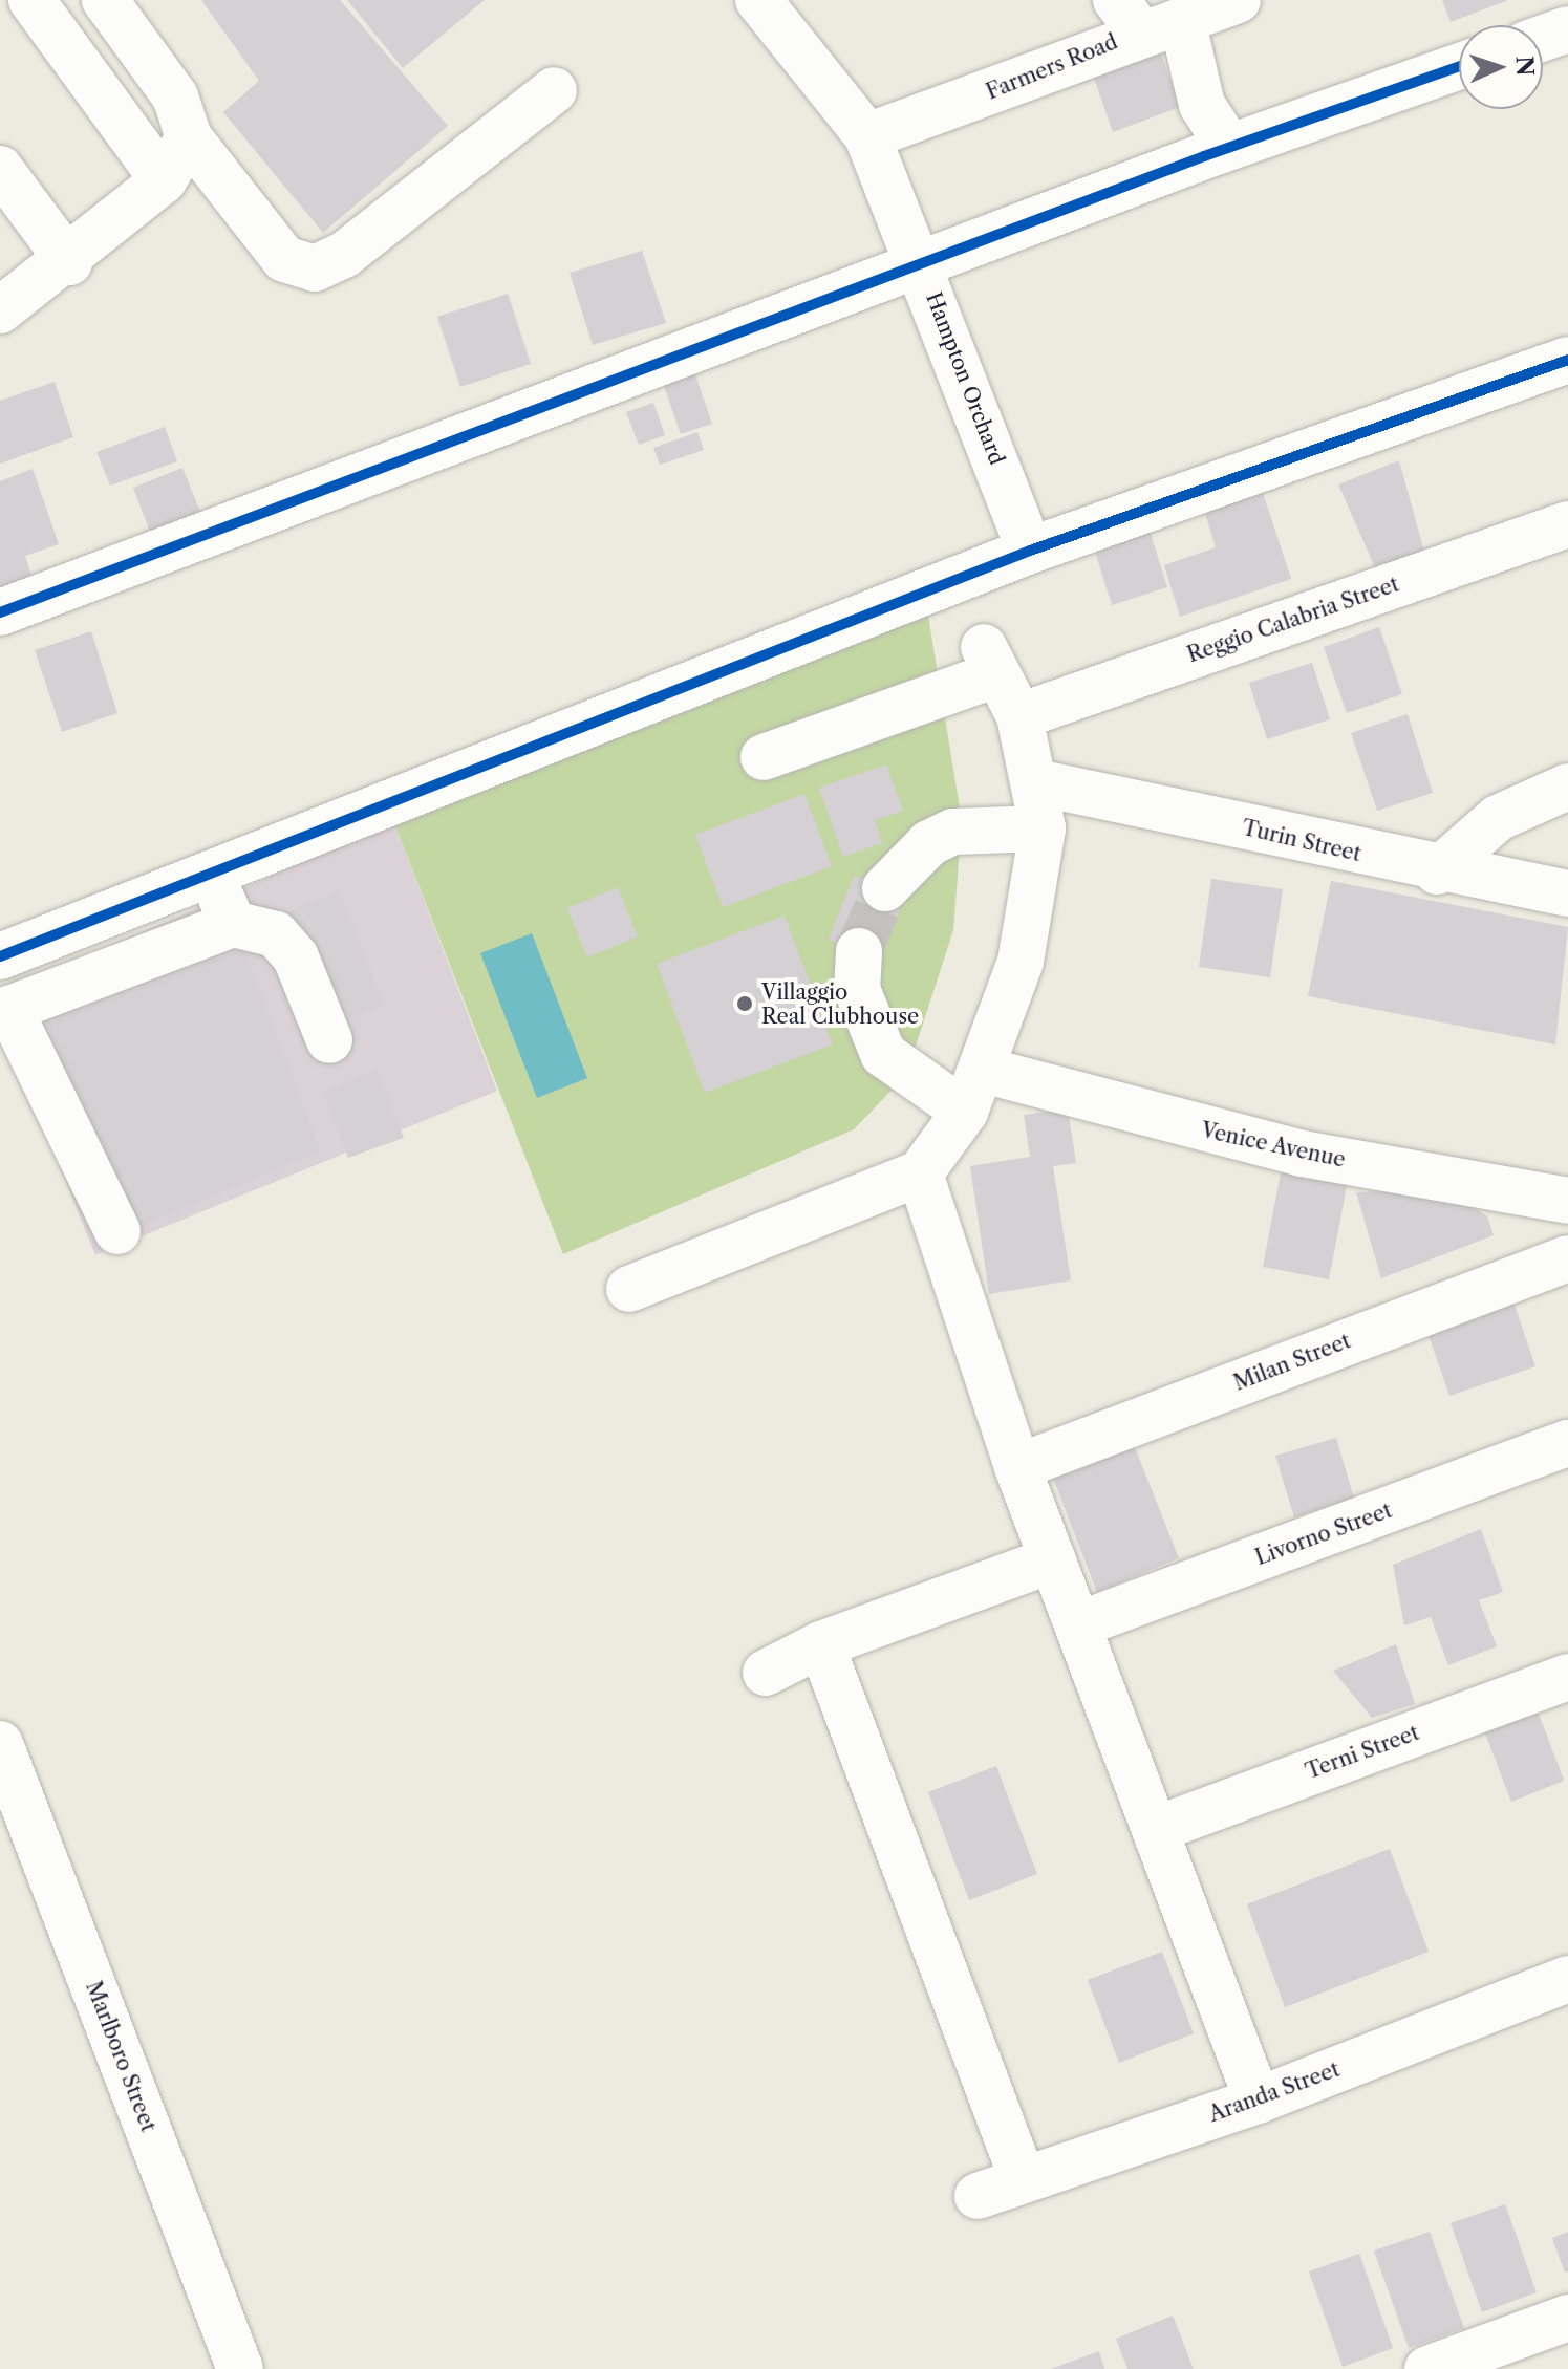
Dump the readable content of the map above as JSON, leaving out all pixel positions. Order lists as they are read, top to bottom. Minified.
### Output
{"streets":{"street":["Farmers Road","Hampton Orchard","Reggio Calabria Street","Turin Street","Venice Avenue","Milan Street","Livorno Street","Terni Street","Marlboro Street","Aranda Street"]},"crossings":[["Farmers Road","Hampton Orchard"]],"places":["Villaggio Real Clubhouse"],"north":"right"}
